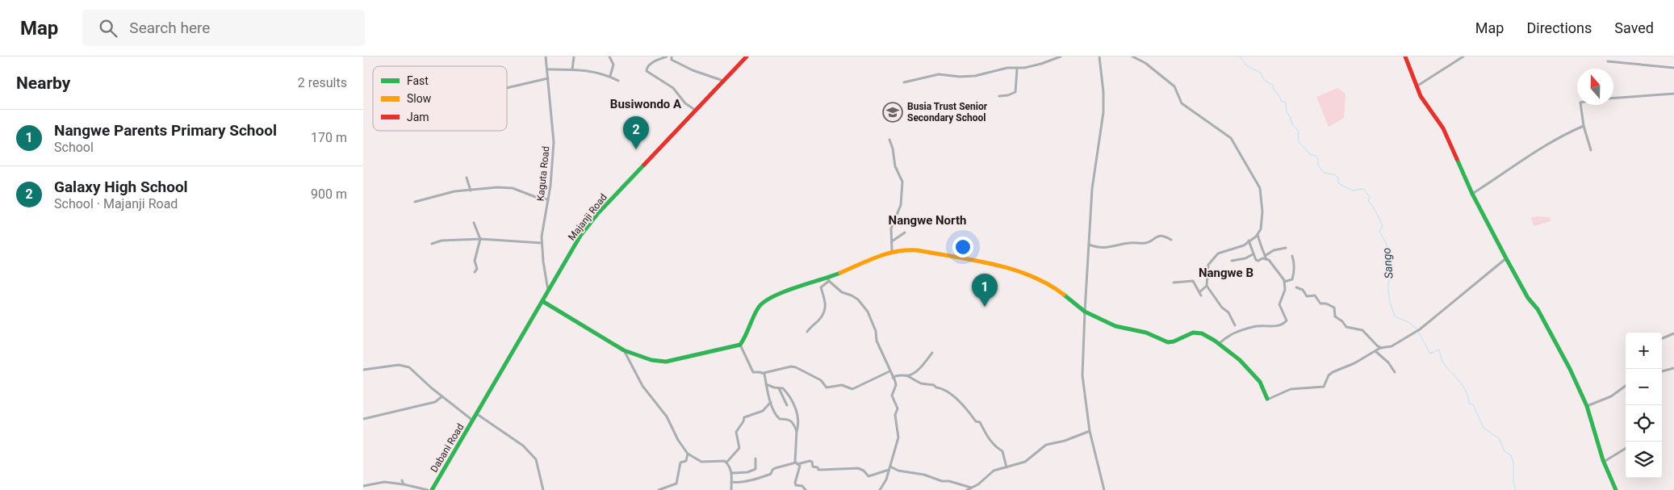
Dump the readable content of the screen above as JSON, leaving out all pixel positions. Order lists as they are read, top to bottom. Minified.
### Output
{"streets":{"street":["Kaguta Road","Majanji Road","Dabani Road"]},"crossings":[["Kaguta Road","Majanji Road"],["Majanji Road","Dabani Road"]],"districts":["Busiwondo A","Nangwe North","Nangwe B"],"water":["Sango"],"places":{"school or university":["Busia Trust Senior Secondary School"]},"legend":["Fast","Slow","Jam"],"north":"top","page":{"header":"Map","search":"Search here","nav":["Map","Directions","Saved"],"heading":["Nearby","2 results"],"list":[{"mark":"1","name":"Nangwe Parents Primary School","note":"School","value":"170 m"},{"mark":"2","name":"Galaxy High School","note":"School · Majanji Road","value":"900 m"}],"pins":["2","1"],"map_buttons":["+","−"]}}
